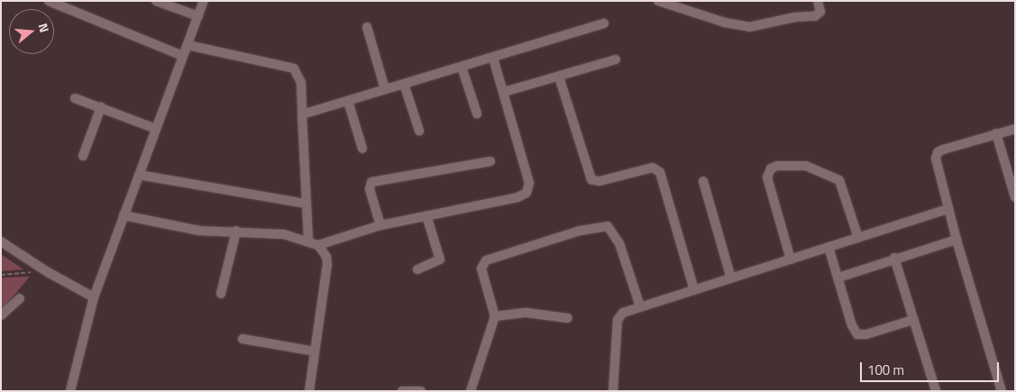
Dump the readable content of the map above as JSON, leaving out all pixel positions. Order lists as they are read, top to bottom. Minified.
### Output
{"scale_bar":"100 m","north":"right"}
